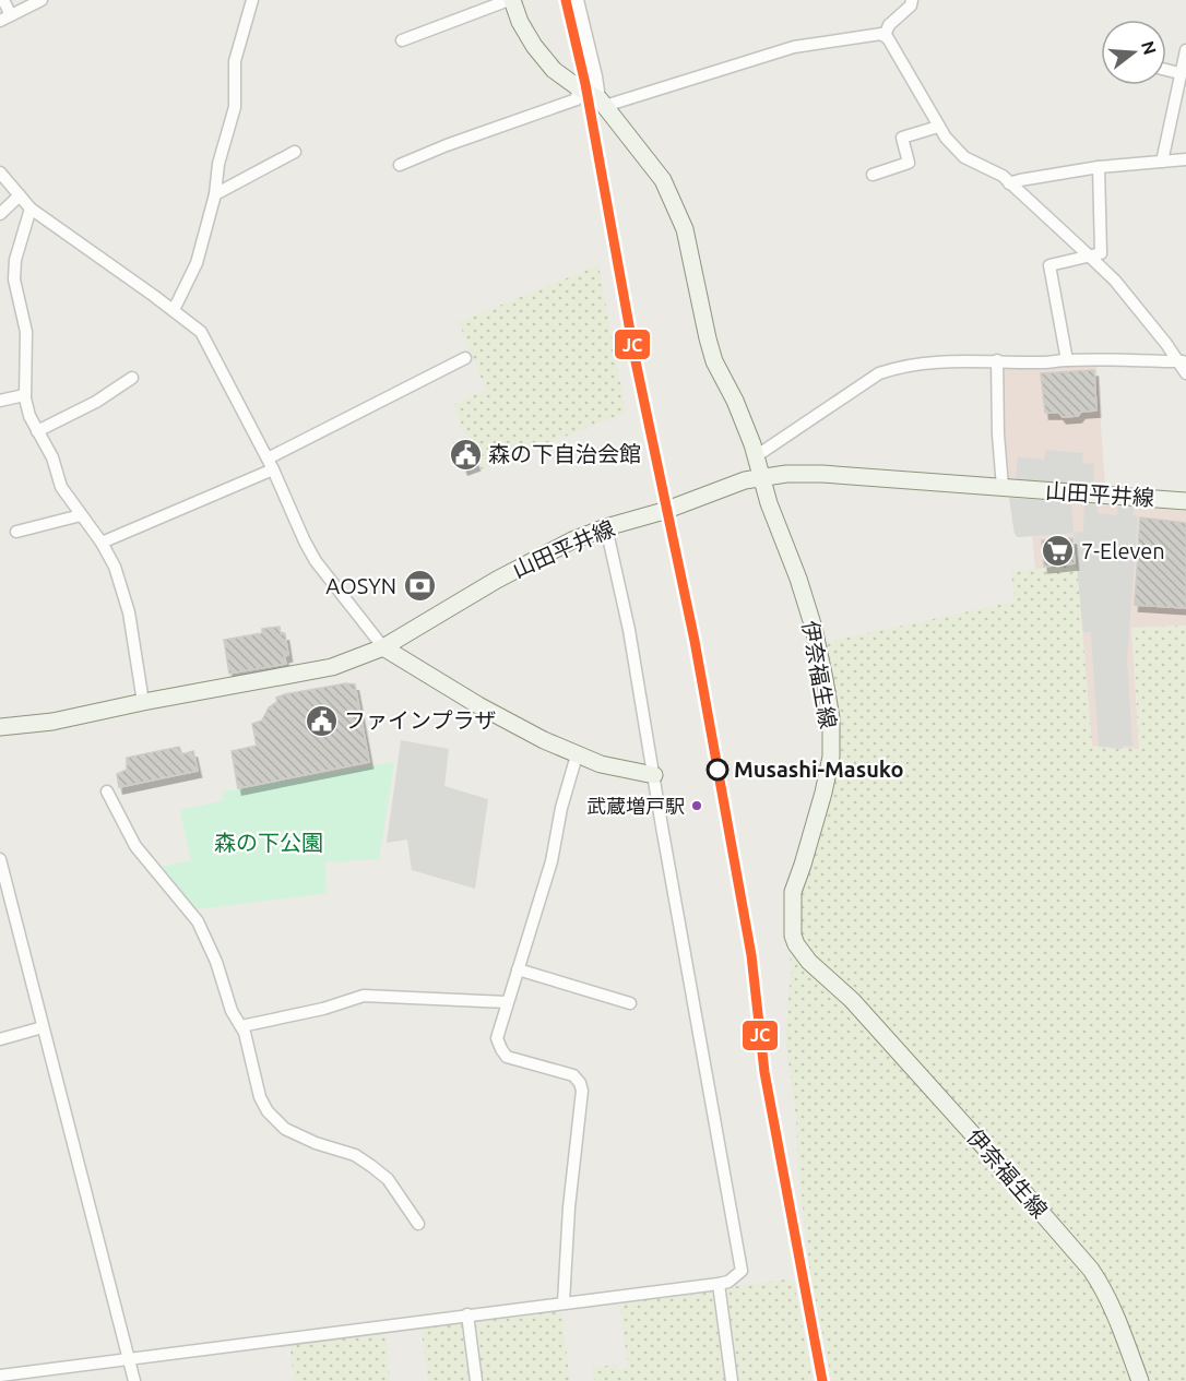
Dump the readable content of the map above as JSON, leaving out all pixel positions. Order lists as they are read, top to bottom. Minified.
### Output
{"streets":{"main road":["山田平井線","伊奈福生線"]},"crossings":[["山田平井線","伊奈福生線"]],"parks":["森の下公園"],"places":{"public building":["森の下自治会館","ファインプラザ"],"supermarket":["7-Eleven"],"bank":["AOSYN"],"other":["Musashi-Masuko","武蔵増戸駅"]},"lines":["transit line JC"],"north":"right"}
